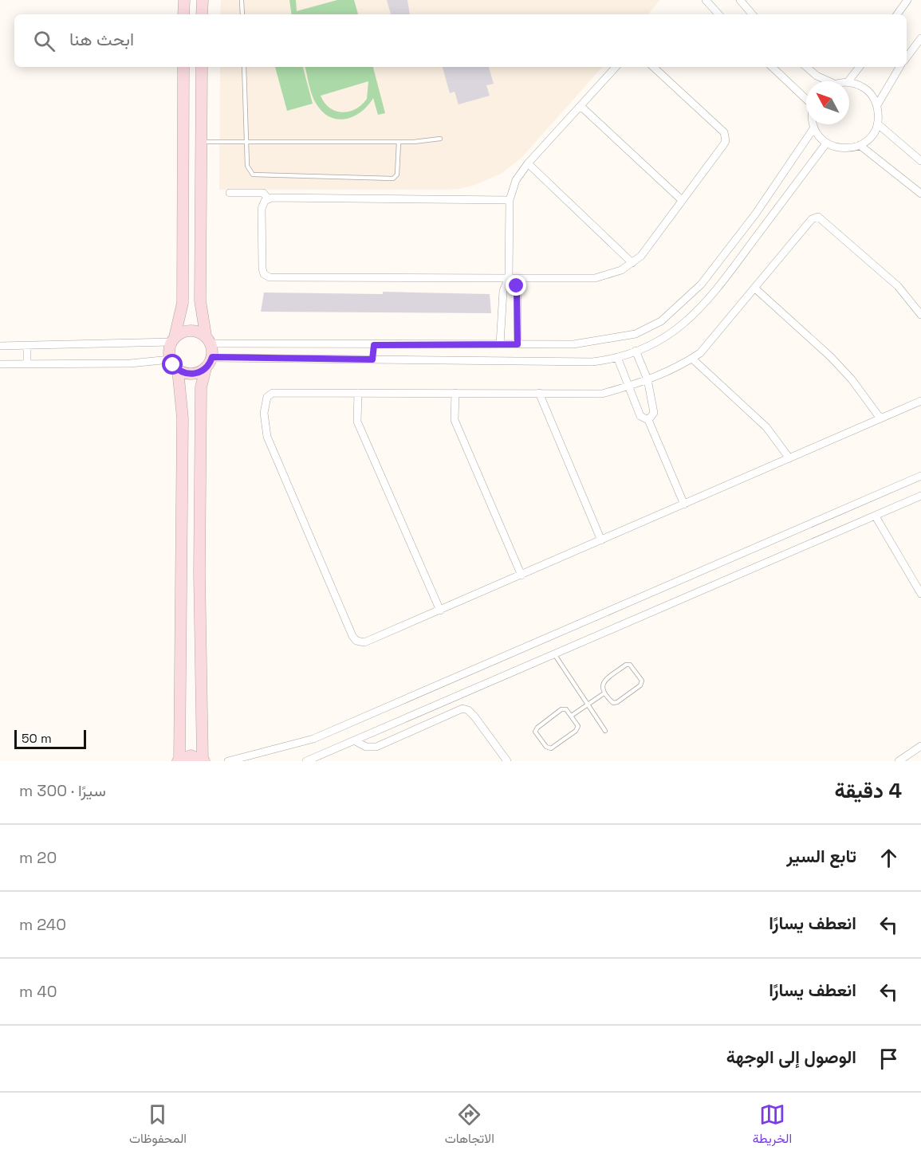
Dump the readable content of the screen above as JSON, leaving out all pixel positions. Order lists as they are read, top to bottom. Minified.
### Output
{"scale_bar":"50 m","north":"top left","page":{"search":"ابحث هنا","scale":"50 m","heading":["4 دقيقة","سيرًا · 300 m"],"list":[["تابع السير","20 m"],["انعطف يسارًا","240 m"],["انعطف يسارًا","40 m"],"الوصول إلى الوجهة"],"nav":["الخريطة","الاتجاهات","المحفوظات"]}}
